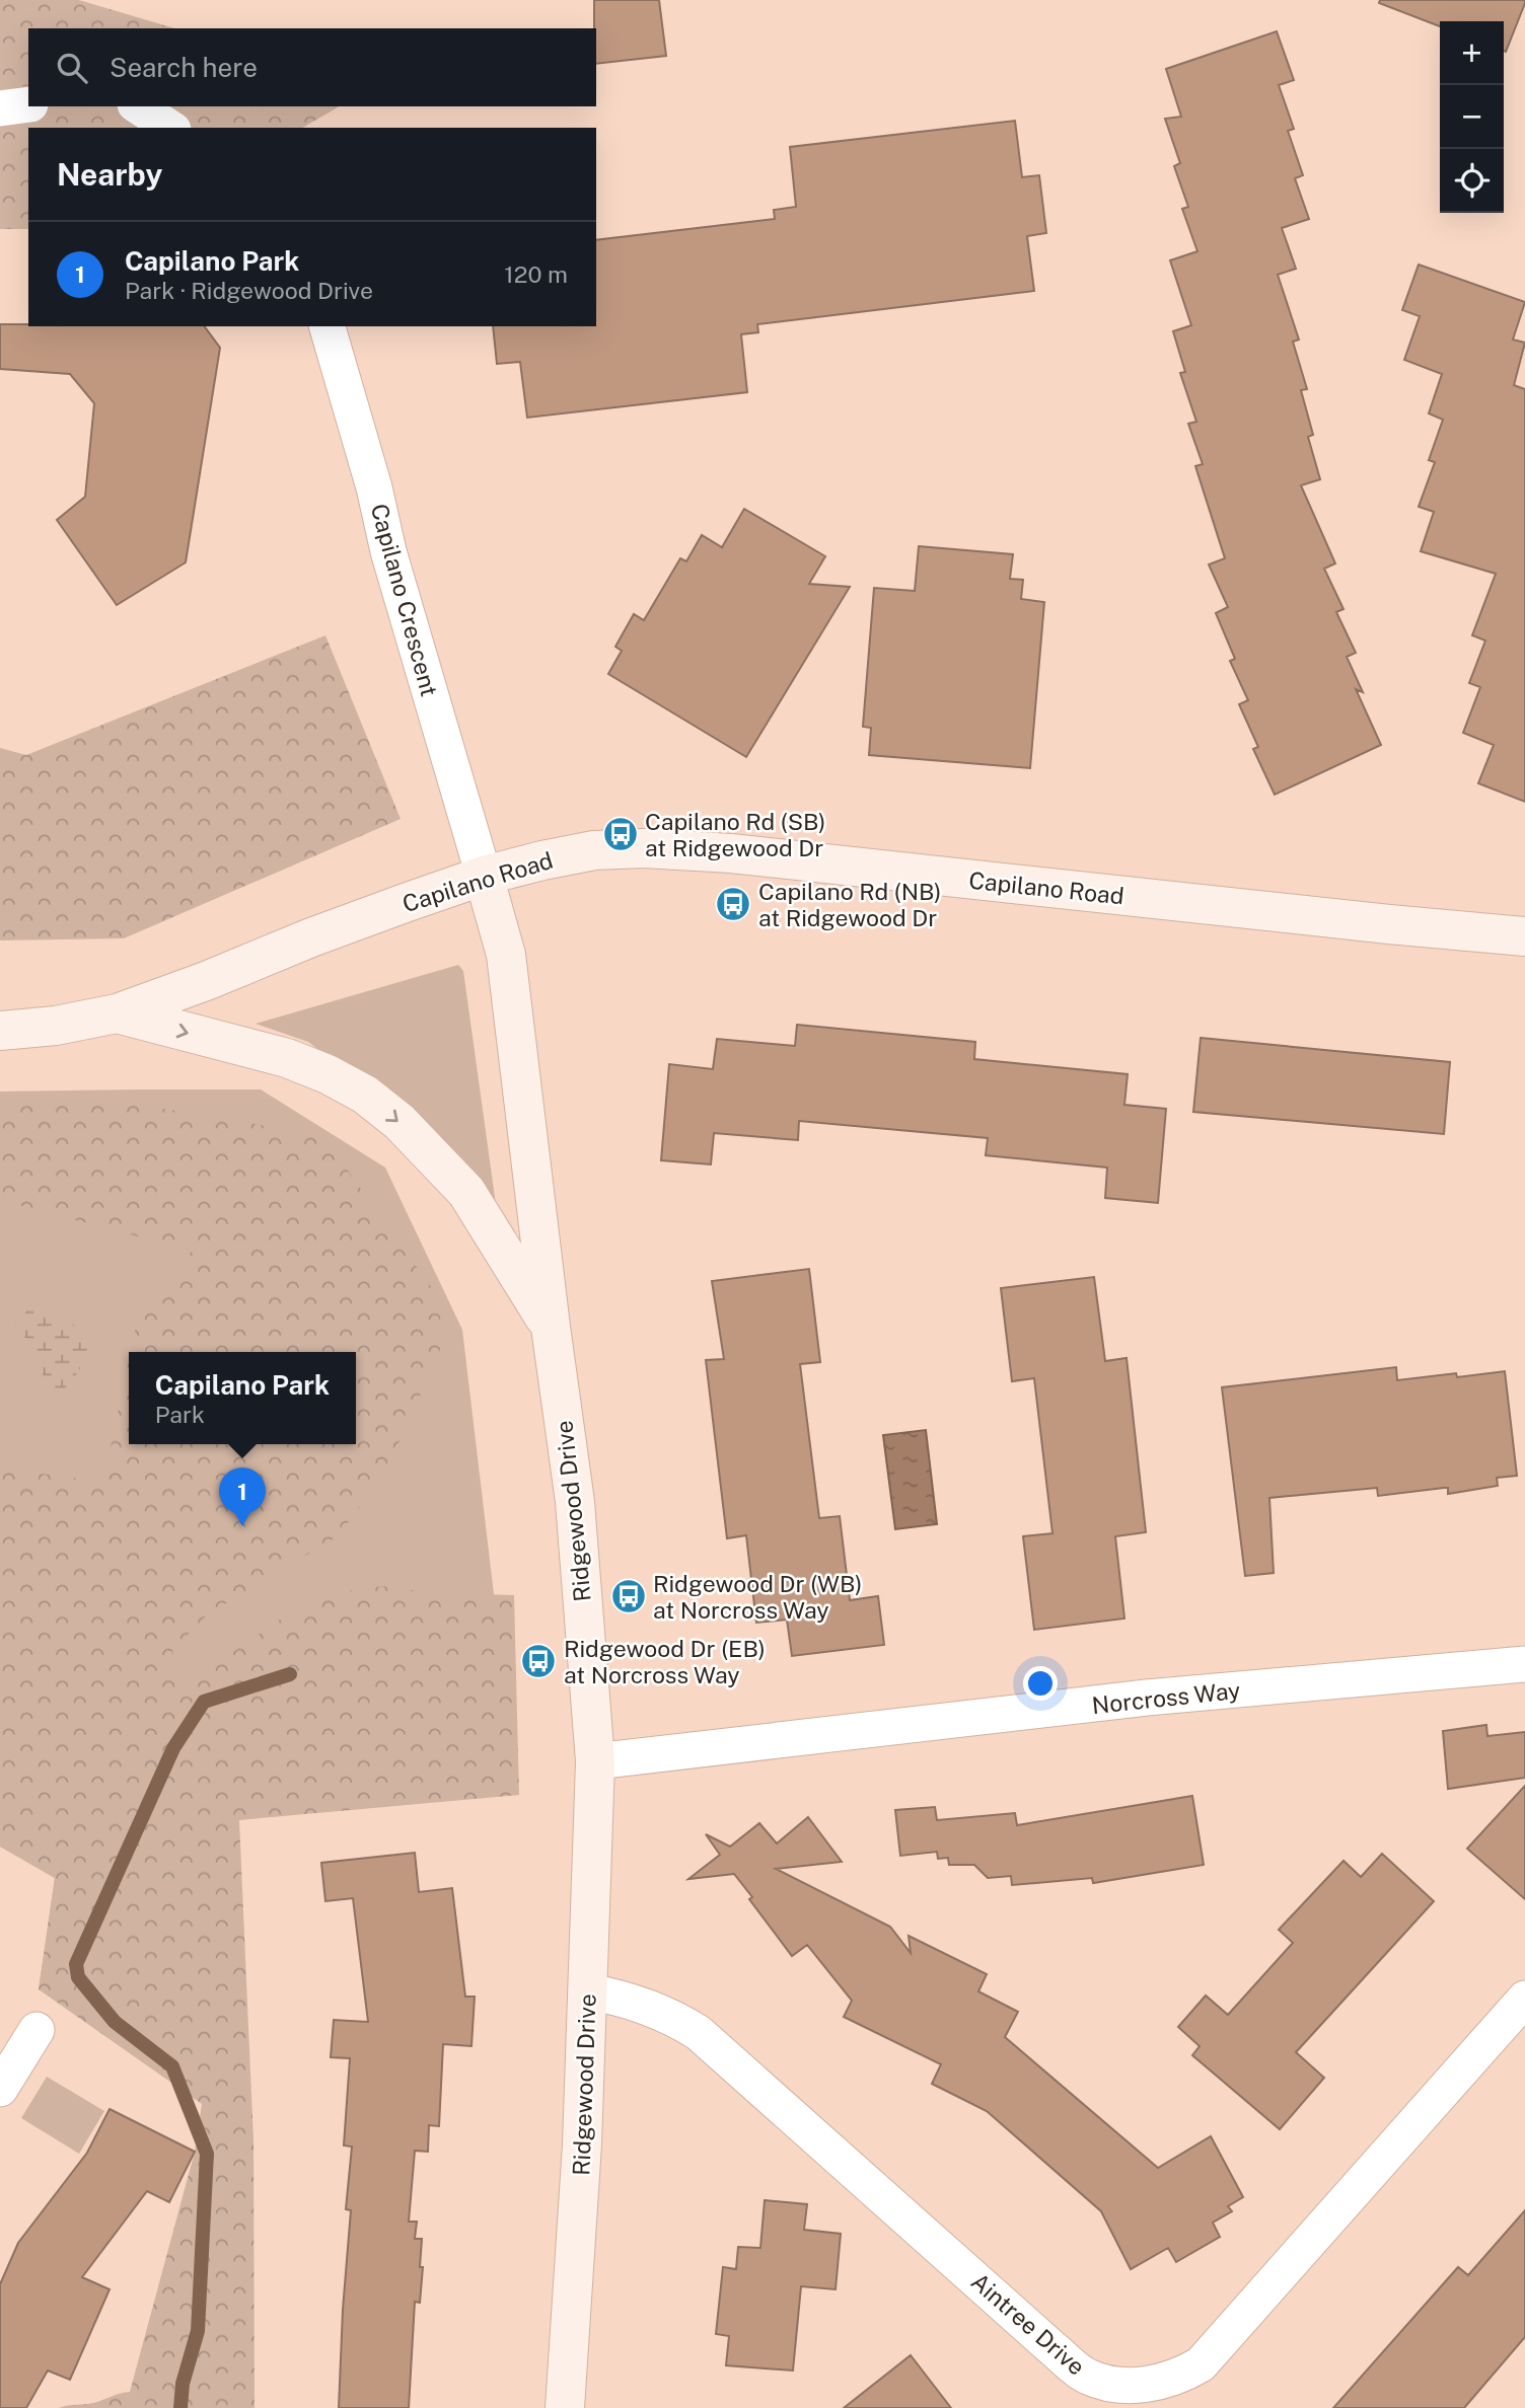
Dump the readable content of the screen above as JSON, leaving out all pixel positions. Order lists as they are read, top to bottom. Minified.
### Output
{"streets":{"main road":["Capilano Road","Ridgewood Drive"],"street":["Capilano Crescent","Norcross Way","Aintree Drive"]},"crossings":[["Capilano Crescent","Capilano Road"],["Capilano Crescent","Ridgewood Drive"],["Capilano Road","Ridgewood Drive"],["Ridgewood Drive","Norcross Way"],["Ridgewood Drive","Aintree Drive"]],"places":{"bus stop":["Capilano Rd (SB) at Ridgewood Dr","Capilano Rd (NB) at Ridgewood Dr","Ridgewood Dr (WB) at Norcross Way","Ridgewood Dr (EB) at Norcross Way"]},"page":{"map_buttons":["+","−"],"search":"Search here","heading":"Nearby","list":[{"mark":"1","name":"Capilano Park","note":"Park · Ridgewood Drive","value":"120 m"}],"popup":["Capilano Park","Park"],"pins":"1"}}
